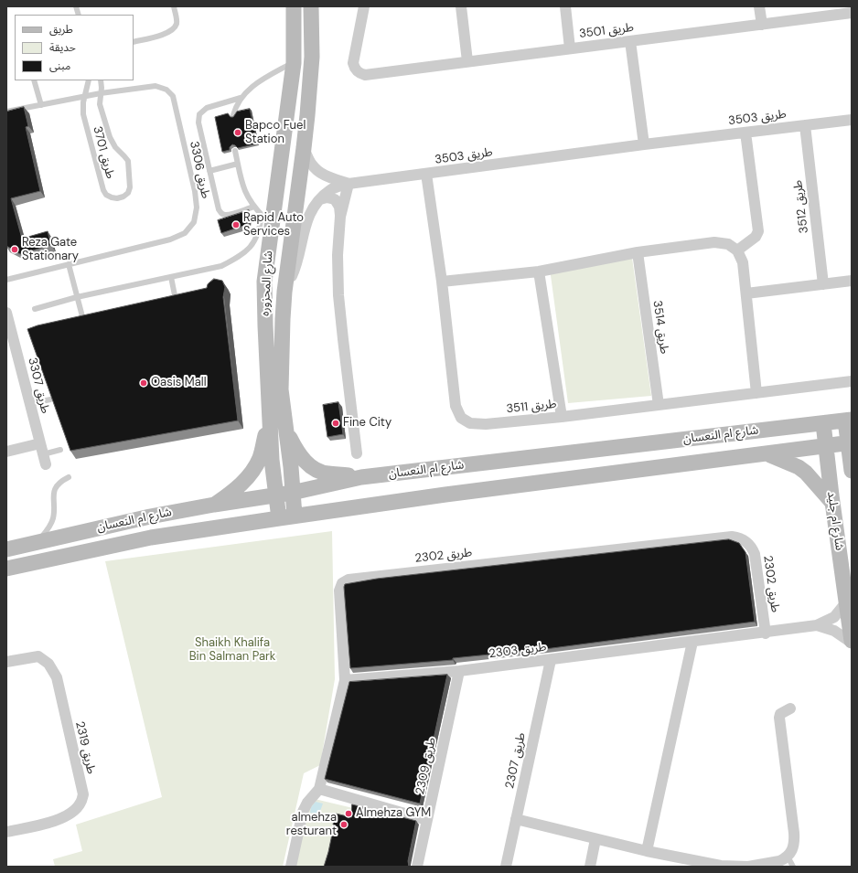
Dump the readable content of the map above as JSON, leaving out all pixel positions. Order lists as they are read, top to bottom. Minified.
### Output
{"streets":{"main road":["شارع المحزوره","شارع ام النعسان","شارع ام جليد"],"street":["طريق 3501","طريق 3503","طريق 3512","طريق 3514","طريق 3307","طريق 3511","طريق 2302","طريق 2303","طريق 2319","طريق 2307","طريق 2309"],"lane":["طريق 3701","طريق 3306"]},"crossings":[["طريق 3503","طريق 3512"],["طريق 3503","طريق 3511"],["طريق 3701","طريق 3306"],["شارع المحزوره","شارع ام النعسان"],["طريق 3514","طريق 3511"],["شارع ام النعسان","شارع ام جليد"],["شارع ام جليد","طريق 2303"],["طريق 2302","طريق 2303"],["طريق 2303","طريق 2307"],["طريق 2303","طريق 2309"]],"parks":["Shaikh Khalifa Bin Salman Park"],"places":["Bapco Fuel Station","Rapid Auto Services","Reza Gate Stationary","Oasis Mall","Fine City","Almehza GYM","almehza resturant"],"legend":["طريق","حديقة","مبنى"]}
